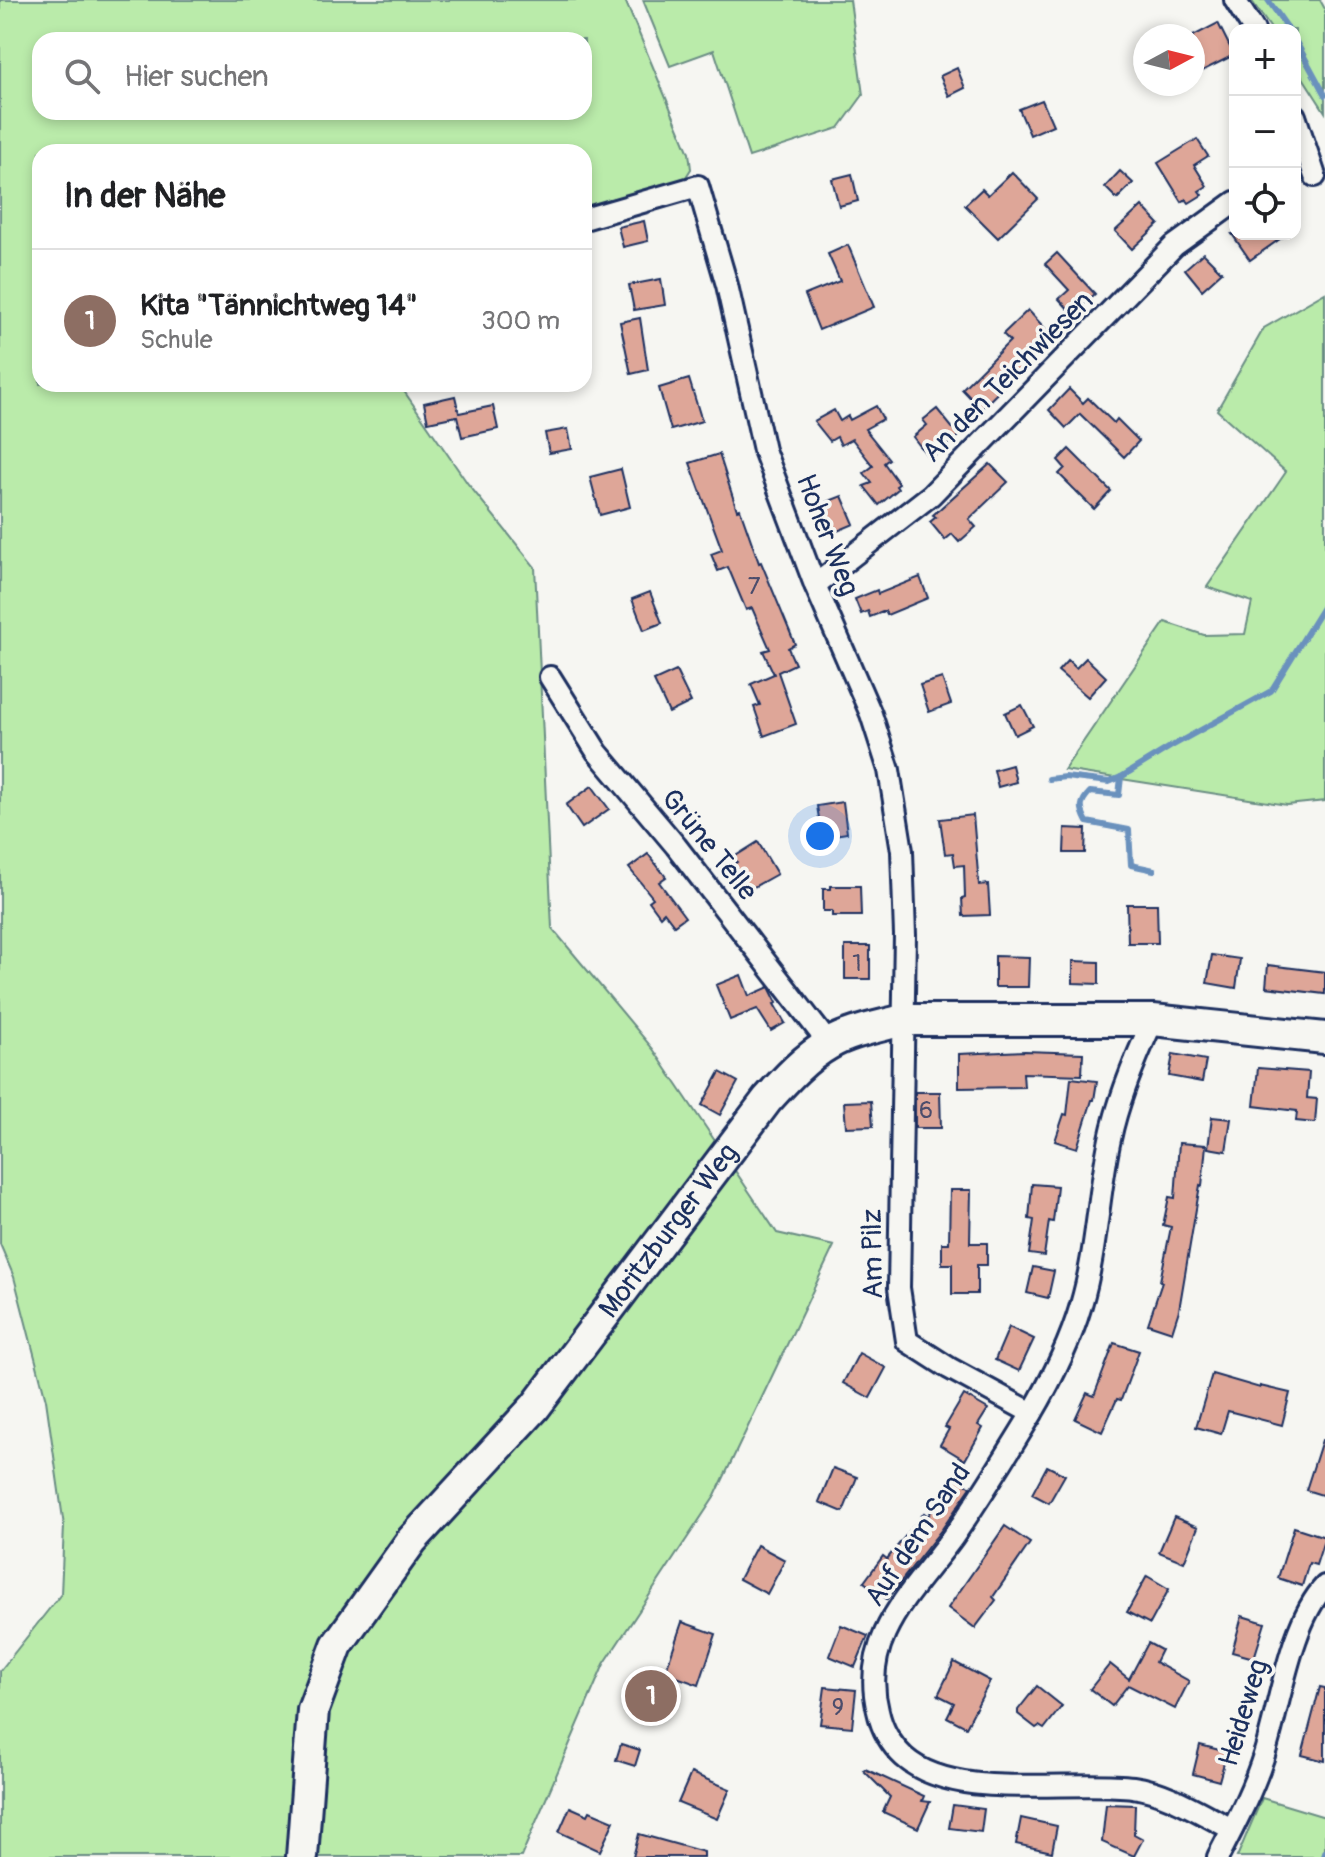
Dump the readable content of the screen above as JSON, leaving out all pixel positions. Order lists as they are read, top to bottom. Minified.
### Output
{"streets":{"street":["An den Teichwiesen","Hoher Weg","Grüne Telle","Moritzburger Weg","Am Pilz","Auf dem Sand","Heideweg"]},"crossings":[["An den Teichwiesen","Hoher Weg"],["Hoher Weg","Moritzburger Weg"],["Hoher Weg","Am Pilz"],["Grüne Telle","Moritzburger Weg"],["Moritzburger Weg","Am Pilz"],["Moritzburger Weg","Auf dem Sand"],["Am Pilz","Auf dem Sand"],["Auf dem Sand","Heideweg"]],"house_numbers":["7","1","6","9"],"north":"right","page":{"map_buttons":["+","−"],"search":"Hier suchen","heading":"In der Nähe","list":[{"mark":"1","name":"Kita \"Tännichtweg 14\"","note":"Schule","value":"300 m"}],"pins":"1"}}
